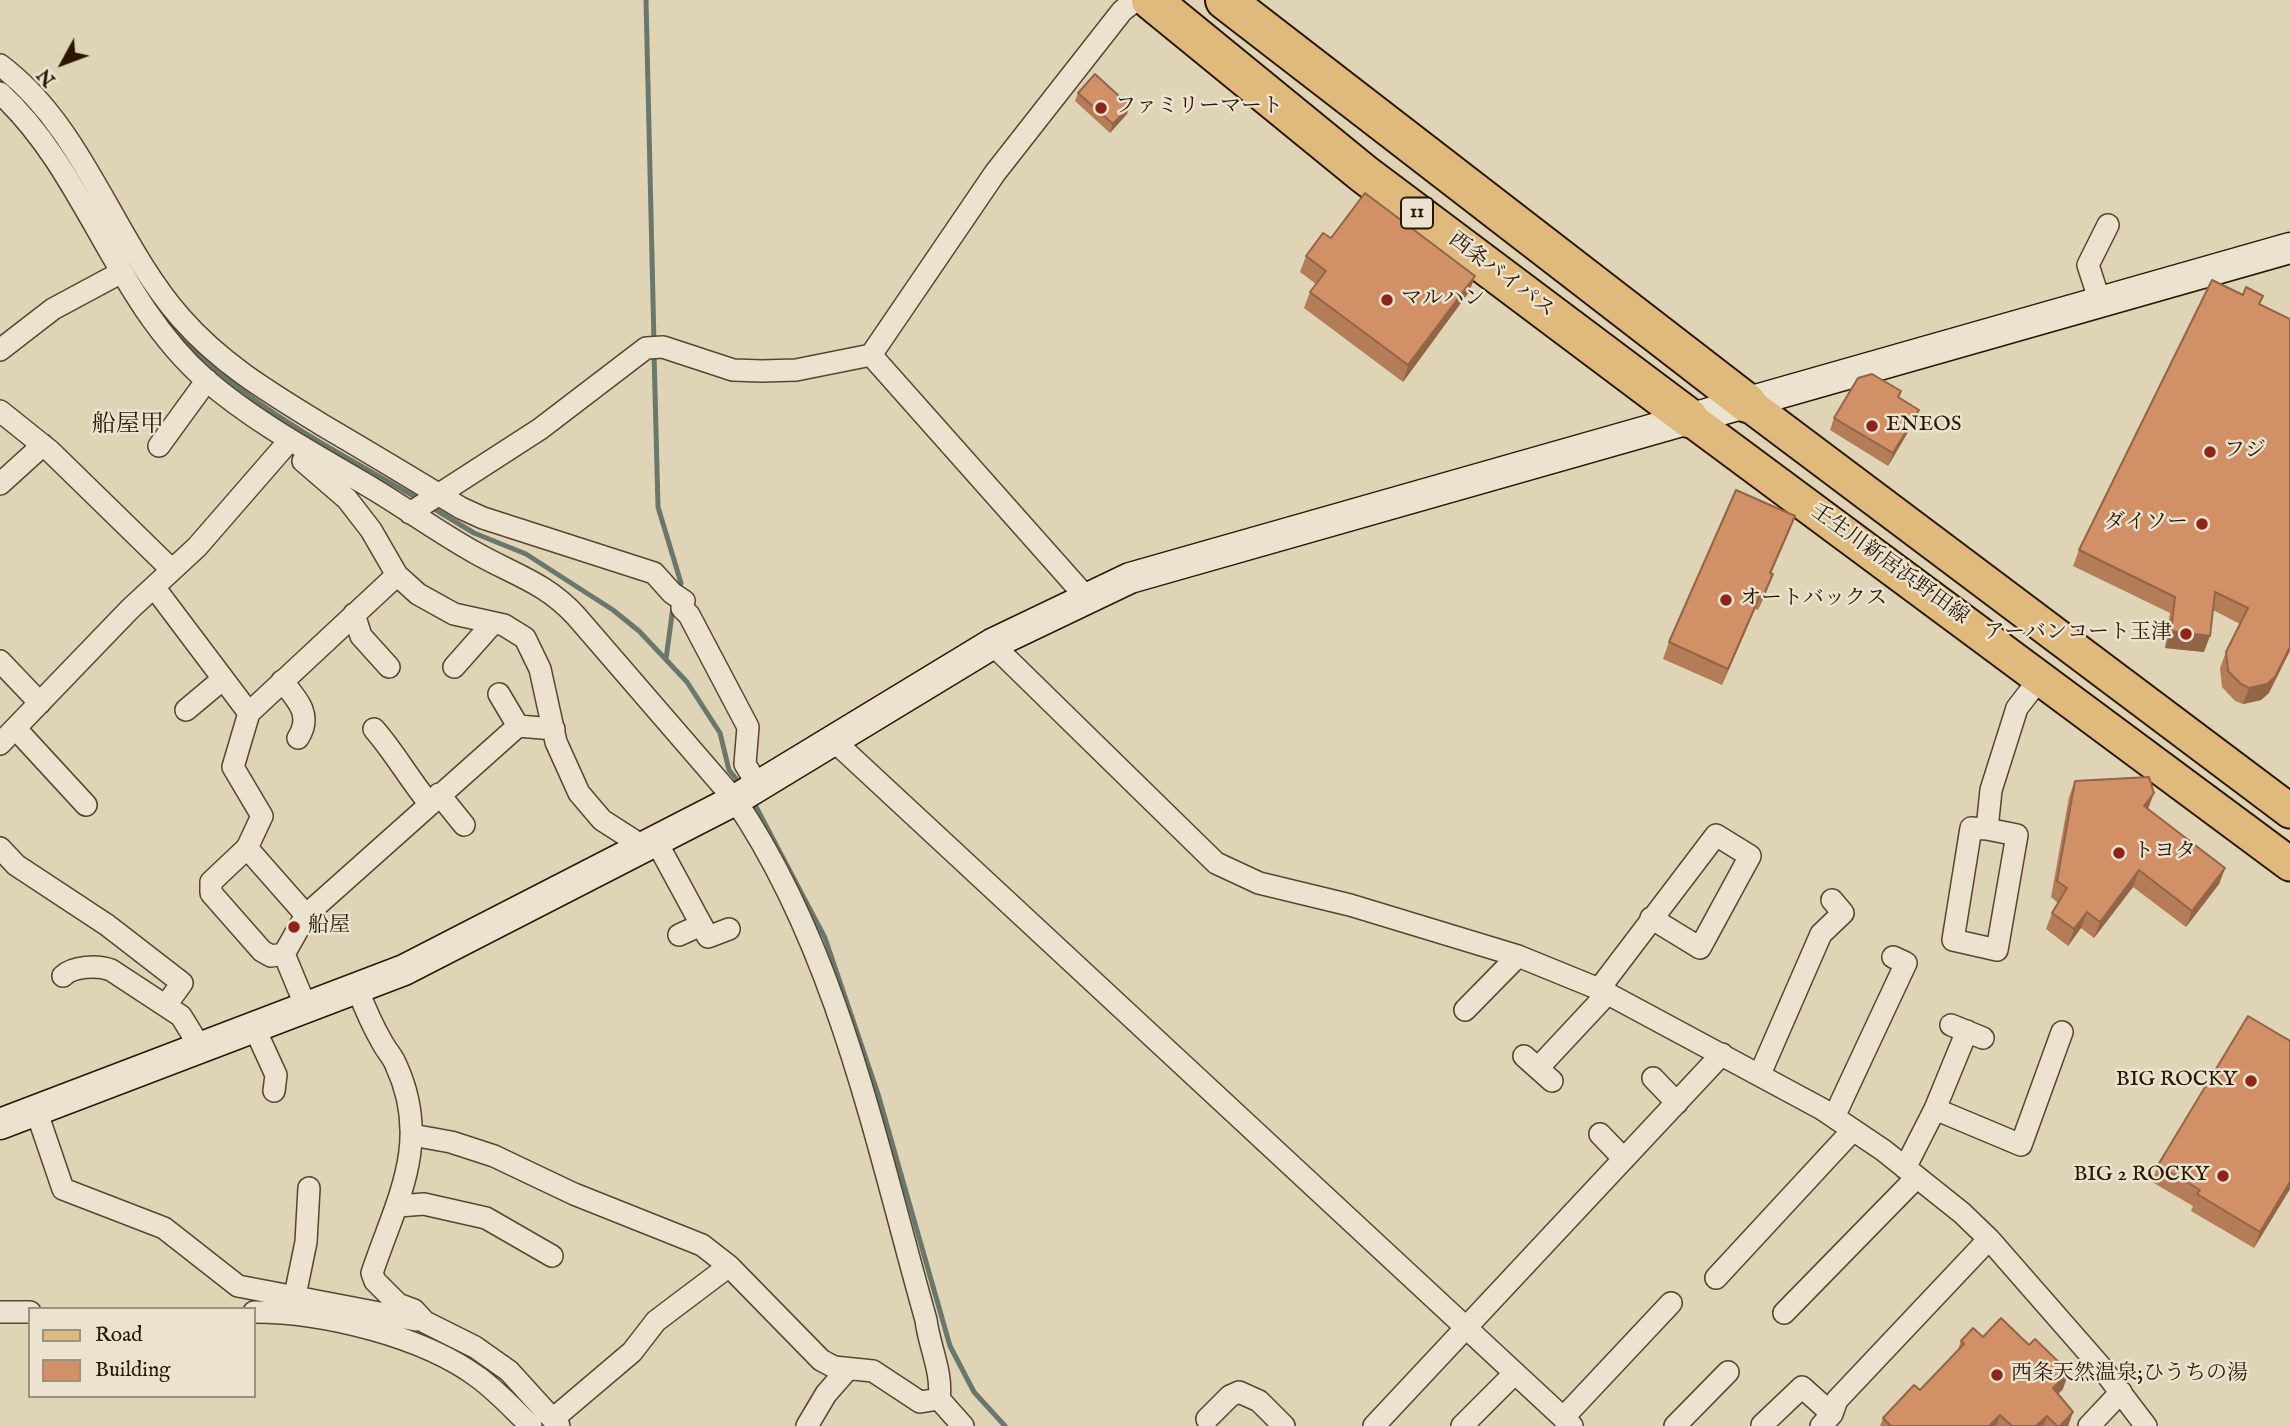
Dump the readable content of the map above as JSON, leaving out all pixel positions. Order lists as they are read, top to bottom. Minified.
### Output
{"streets":{"highway":["11","西条バイパス"],"main road":["壬生川新居浜野田線"]},"crossings":[["11","壬生川新居浜野田線"],["西条バイパス","壬生川新居浜野田線"]],"districts":["船屋甲"],"places":["ファミリーマート","マルハン","ENEOS","フジ","ダイソー","オートバックス","アーバンコート玉津","トヨタ","船屋","BIG ROCKY","BIG 2 ROCKY","西条天然温泉;ひうちの湯"],"legend":["Road","Building"],"north":"bottom left"}
